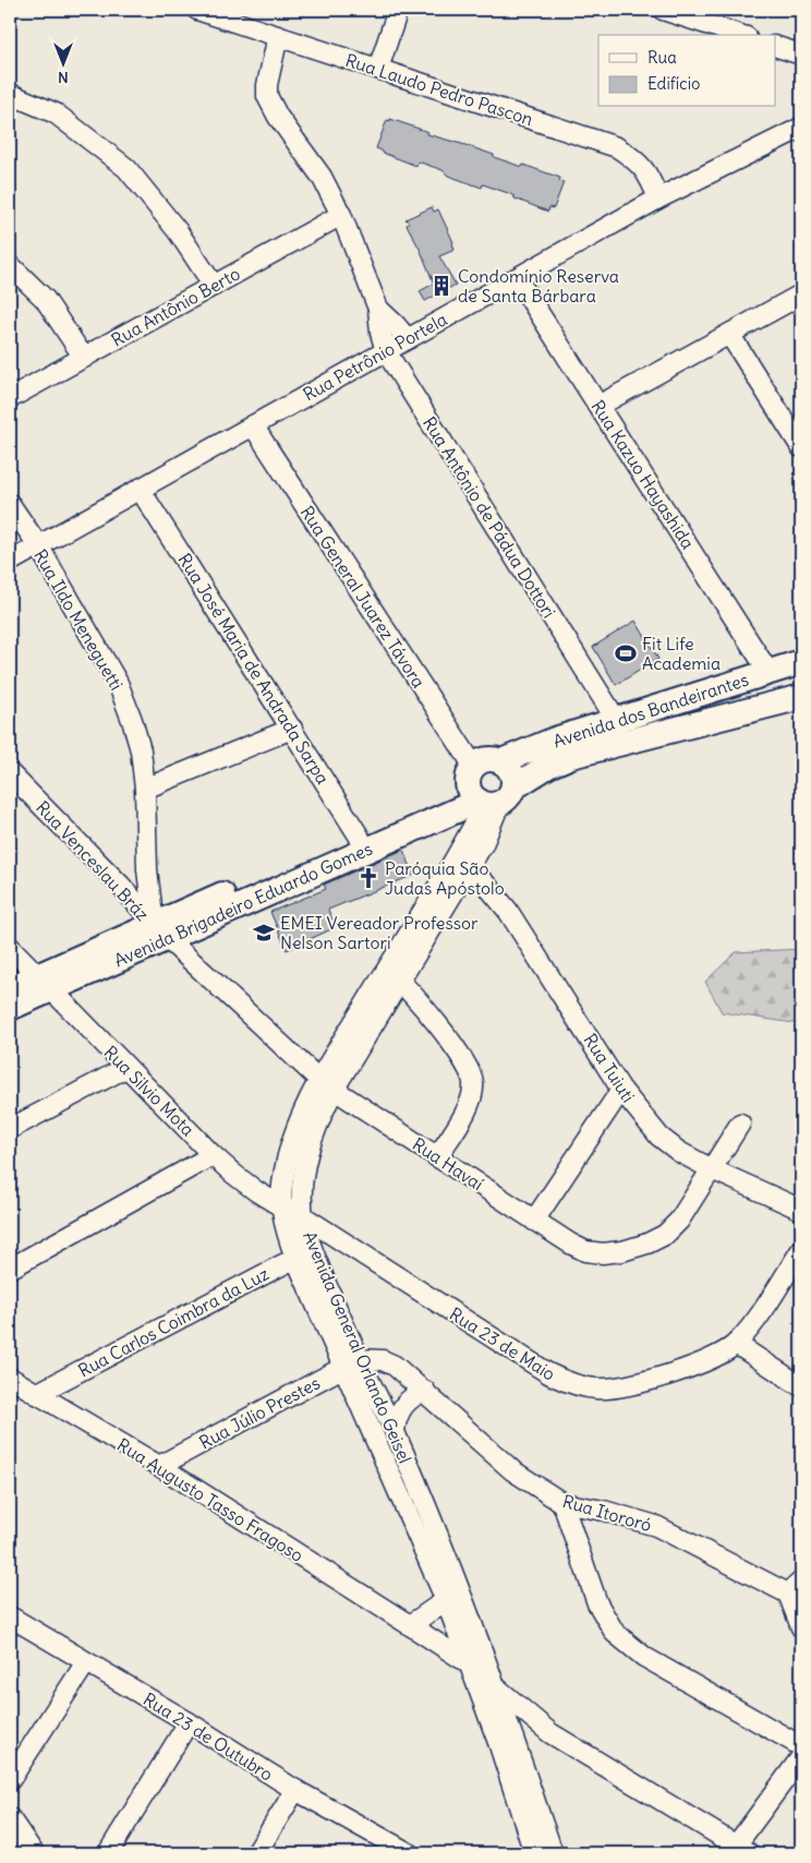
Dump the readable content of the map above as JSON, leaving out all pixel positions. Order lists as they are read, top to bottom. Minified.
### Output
{"streets":{"main road":["Avenida dos Bandeirantes","Avenida Brigadeiro Eduardo Gomes"],"street":["Rua Laudo Pedro Pascon","Rua Antônio Berto","Rua Petrônio Portela","Rua Kazuo Hayashida","Rua Antônio de Pádua Dottori","Rua General Juarez Távora","Rua Ildo Meneguetti","Rua José Maria de Andrada Sarpa","Rua Venceslau Bráz","Rua Tuiuti","Rua Silvio Mota","Rua Havaí","Rua Carlos Coimbra da Luz","Rua 23 de Maio","Avenida General Orlando Geisel","Rua Júlio Prestes","Rua Augusto Tasso Fragoso","Rua Itororó","Rua 23 de Outubro"]},"crossings":[["Rua Laudo Pedro Pascon","Rua Petrônio Portela"],["Rua Laudo Pedro Pascon","Rua Antônio de Pádua Dottori"],["Rua Antônio Berto","Rua Antônio de Pádua Dottori"],["Rua Petrônio Portela","Rua Kazuo Hayashida"],["Rua Petrônio Portela","Rua Antônio de Pádua Dottori"],["Rua Petrônio Portela","Rua General Juarez Távora"],["Rua Petrônio Portela","Rua Ildo Meneguetti"],["Rua Petrônio Portela","Rua José Maria de Andrada Sarpa"],["Rua Kazuo Hayashida","Avenida dos Bandeirantes"],["Rua Antônio de Pádua Dottori","Avenida dos Bandeirantes"],["Rua General Juarez Távora","Avenida dos Bandeirantes"],["Rua General Juarez Távora","Avenida Brigadeiro Eduardo Gomes"],["Rua General Juarez Távora","Avenida General Orlando Geisel"],["Rua Ildo Meneguetti","Rua Venceslau Bráz"],["Rua Ildo Meneguetti","Avenida Brigadeiro Eduardo Gomes"],["Rua Ildo Meneguetti","Rua Havaí"],["Rua José Maria de Andrada Sarpa","Avenida Brigadeiro Eduardo Gomes"],["Avenida dos Bandeirantes","Avenida Brigadeiro Eduardo Gomes"],["Avenida dos Bandeirantes","Avenida General Orlando Geisel"],["Rua Venceslau Bráz","Avenida Brigadeiro Eduardo Gomes"],["Rua Venceslau Bráz","Rua Havaí"],["Avenida Brigadeiro Eduardo Gomes","Rua Silvio Mota"],["Avenida Brigadeiro Eduardo Gomes","Rua Havaí"],["Avenida Brigadeiro Eduardo Gomes","Avenida General Orlando Geisel"],["Rua Tuiuti","Rua Havaí"],["Rua Tuiuti","Avenida General Orlando Geisel"],["Rua Silvio Mota","Rua 23 de Maio"],["Rua Silvio Mota","Avenida General Orlando Geisel"],["Rua Havaí","Avenida General Orlando Geisel"],["Rua Carlos Coimbra da Luz","Avenida General Orlando Geisel"],["Rua Carlos Coimbra da Luz","Rua Augusto Tasso Fragoso"],["Rua 23 de Maio","Avenida General Orlando Geisel"],["Avenida General Orlando Geisel","Rua Júlio Prestes"],["Avenida General Orlando Geisel","Rua Augusto Tasso Fragoso"],["Avenida General Orlando Geisel","Rua Itororó"],["Rua Júlio Prestes","Rua Augusto Tasso Fragoso"],["Rua Júlio Prestes","Rua Itororó"]],"places":{"building":["Condomínio Reserva de Santa Bárbara"],"sports":["Fit Life Academia"],"church":["Paróquia São Judas Apóstolo"],"school or university":["EMEI Vereador Professor Nelson Sartori"]},"legend":["Rua","Edifício"],"north":"bottom"}
